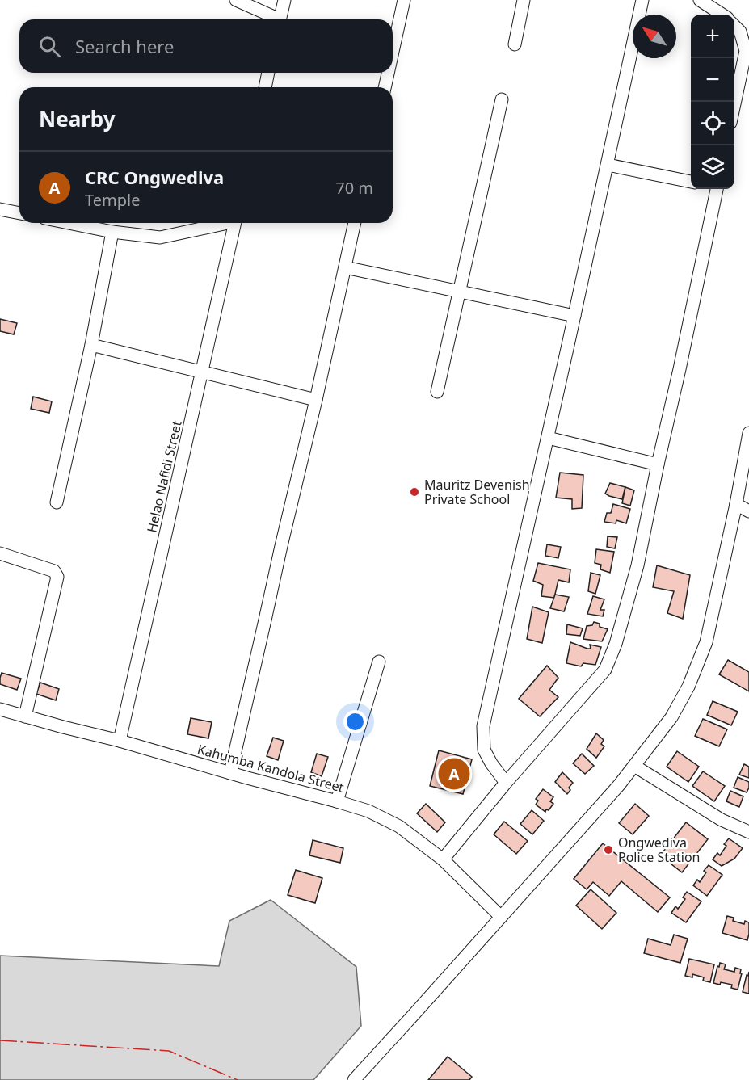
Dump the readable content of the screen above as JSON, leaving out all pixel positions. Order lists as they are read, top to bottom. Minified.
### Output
{"streets":{"street":["Helao Nafidi Street","Kahumba Kandola Street"]},"crossings":[["Helao Nafidi Street","Kahumba Kandola Street"]],"places":["Mauritz Devenish Private School","Ongwediva Police Station"],"north":"top left","page":{"map_buttons":["+","−"],"search":"Search here","heading":"Nearby","list":[{"mark":"A","name":"CRC Ongwediva","note":"Temple","value":"70 m"}],"pins":"A"}}
